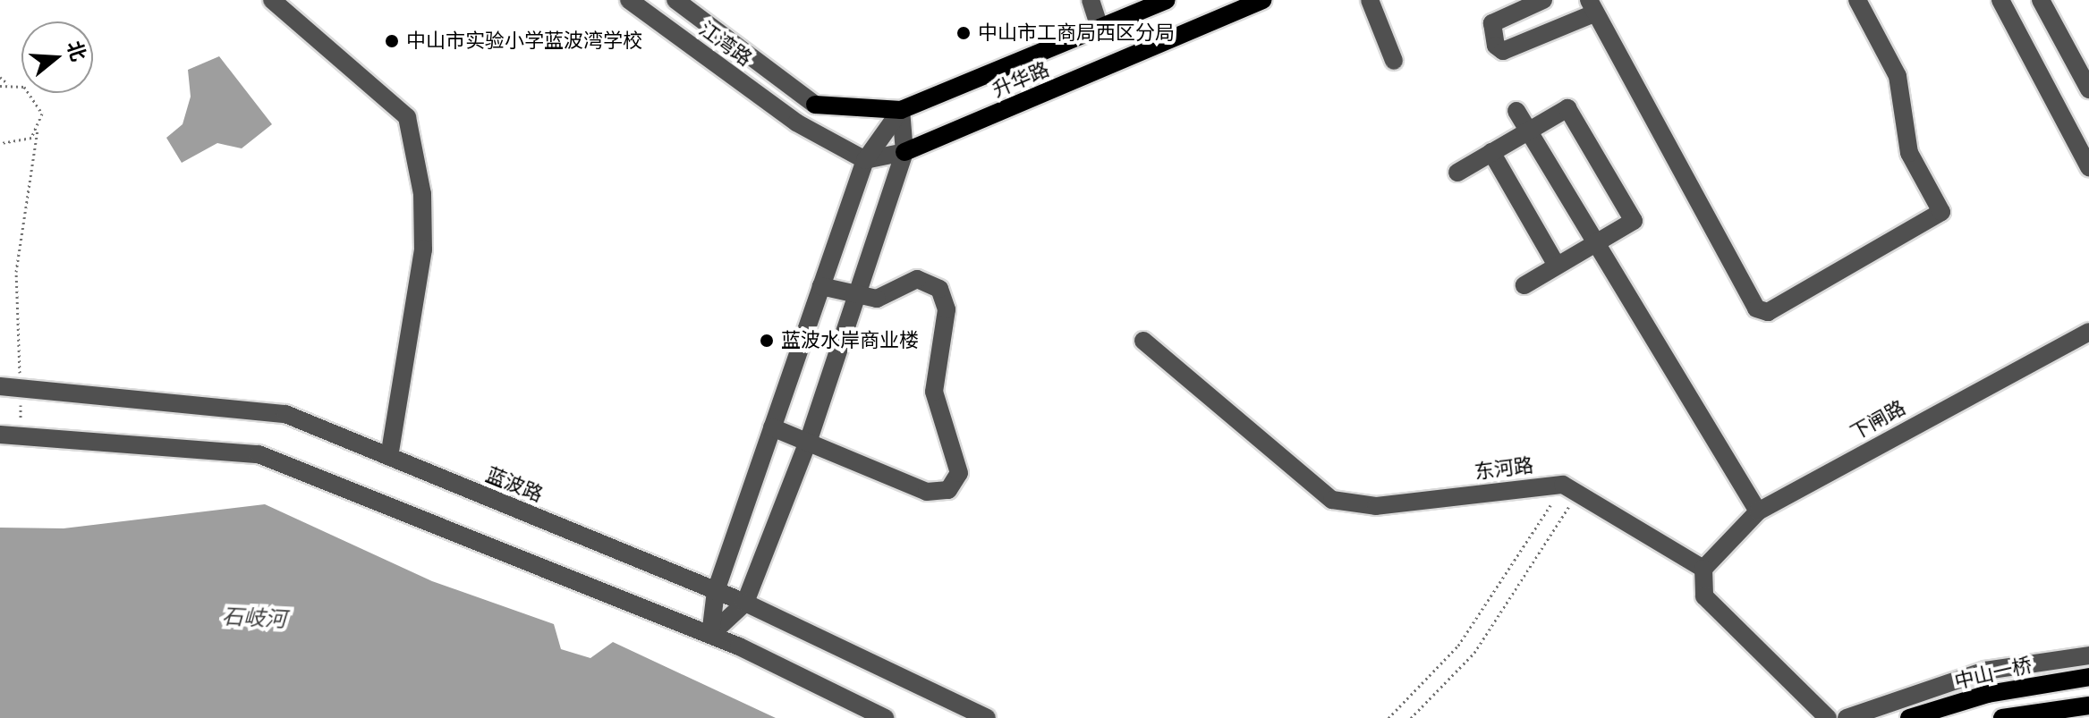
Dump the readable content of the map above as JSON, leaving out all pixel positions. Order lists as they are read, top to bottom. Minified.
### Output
{"streets":{"main road":["升华路","中山一桥"],"street":["江湾路","下闸路","东河路","蓝波路"]},"crossings":[["江湾路","升华路"]],"water":["石岐河"],"places":["中山市工商局西区分局","中山市实验小学蓝波湾学校","蓝波水岸商业楼"],"north":"right"}
